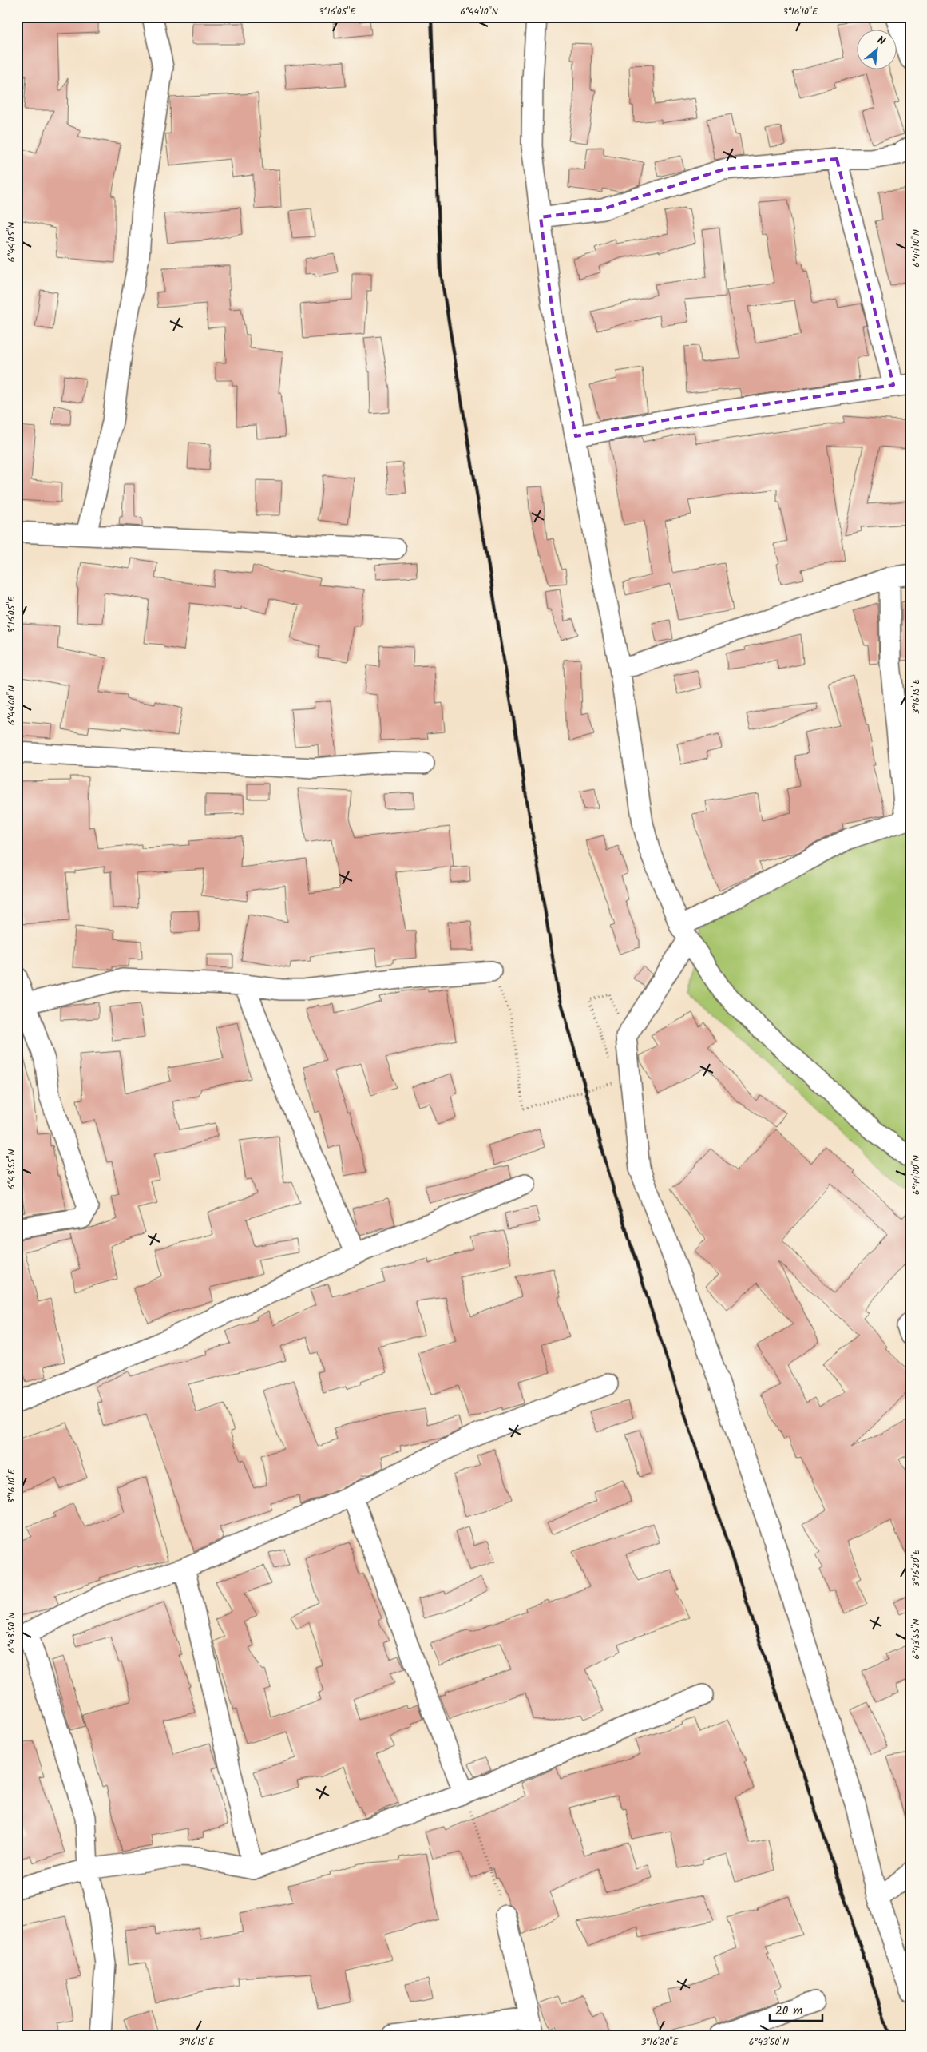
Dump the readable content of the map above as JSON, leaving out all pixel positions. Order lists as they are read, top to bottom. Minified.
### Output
{"scale_bar":"20 m","north":"top right","coordinates":["3°16'05\"E","6°44'10\"N","3°16'10\"E","6°44'05\"N","3°16'15\"E","6°44'00\"N","6°43'55\"N","3°16'20\"E","6°43'50\"N"]}
